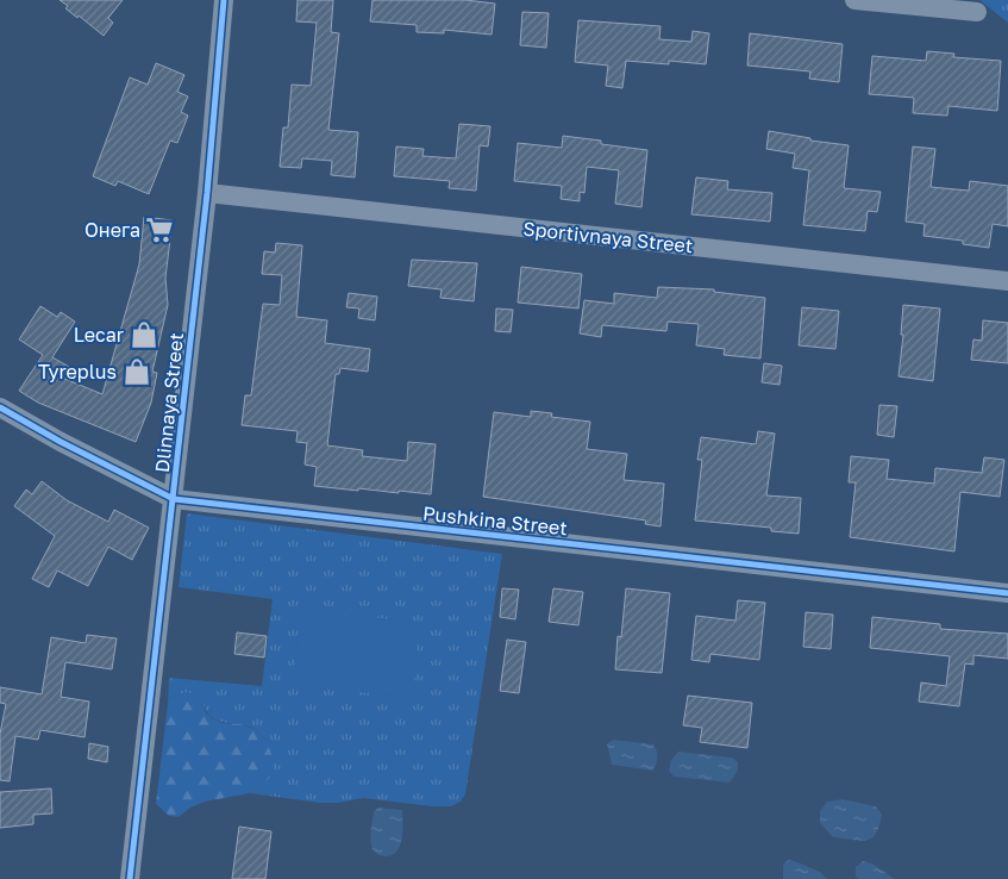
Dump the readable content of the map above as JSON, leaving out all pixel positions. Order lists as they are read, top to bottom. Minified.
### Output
{"streets":{"street":["Sportivnaya Street","Dlinnaya Street","Pushkina Street"]},"crossings":[["Sportivnaya Street","Dlinnaya Street"],["Dlinnaya Street","Pushkina Street"]],"places":{"supermarket":["Онега"],"shop":["Lecar","Tyreplus"]}}
